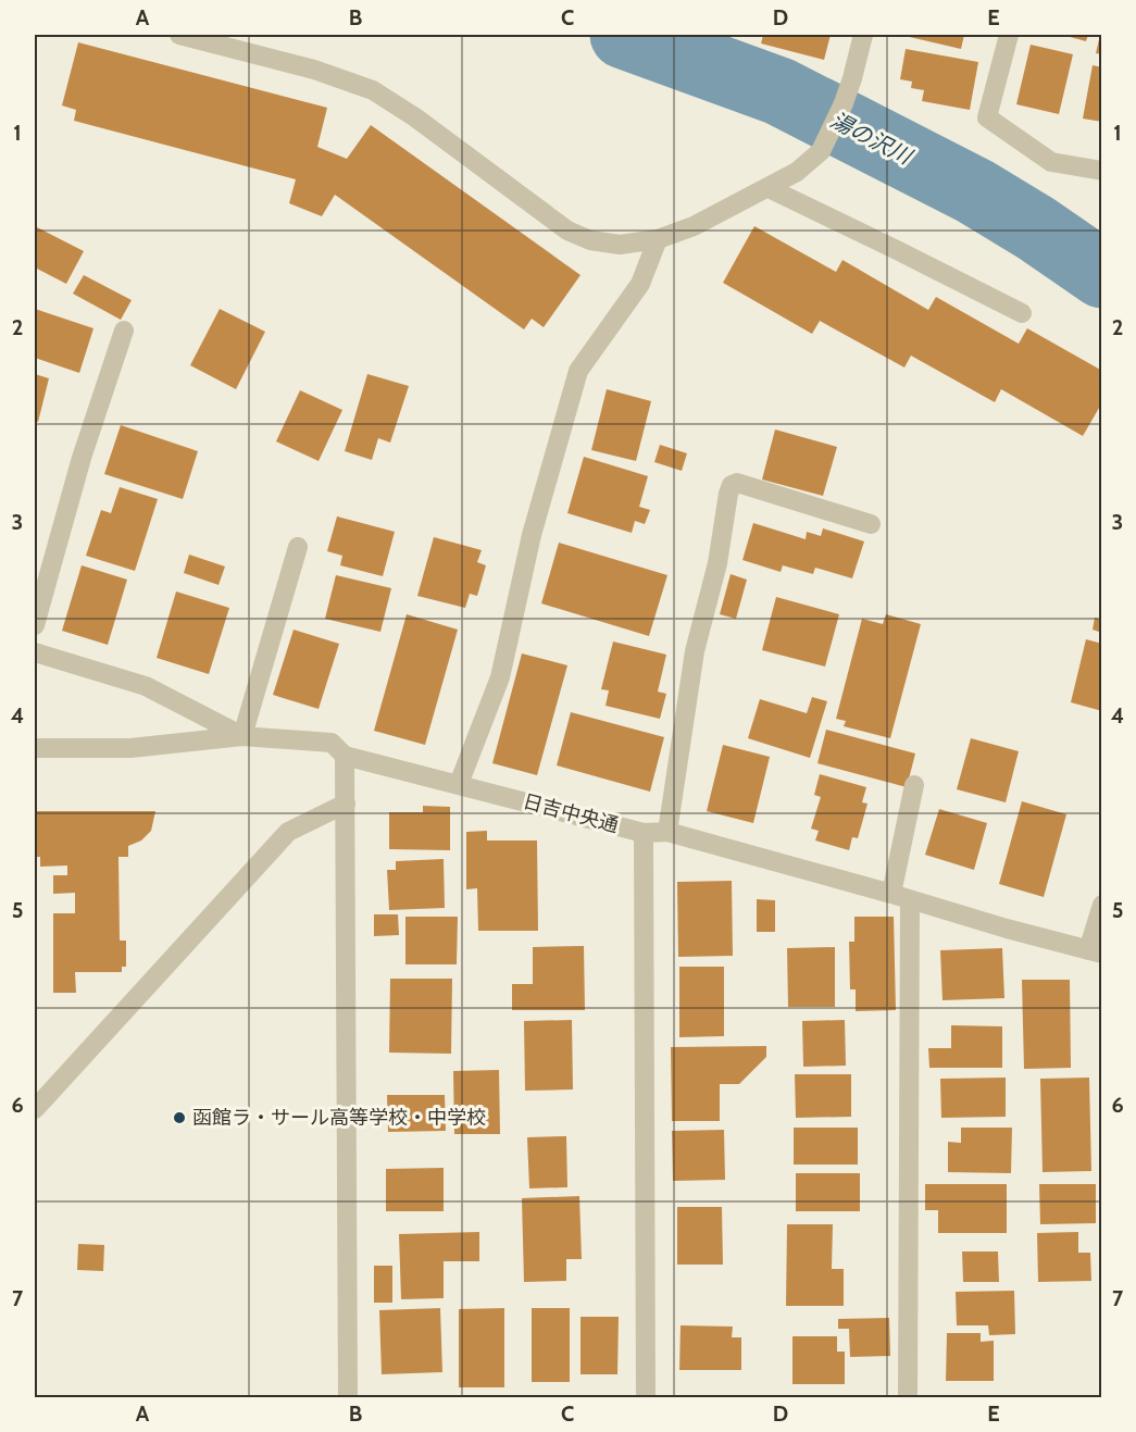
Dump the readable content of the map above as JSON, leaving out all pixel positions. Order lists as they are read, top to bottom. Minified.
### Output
{"streets":{"street":["日吉中央通"]},"water":["湯の沢川"],"places":["函館ラ・サール高等学校・中学校"],"grid":{"columns":["A","B","C","D","E"],"rows":["1","2","3","4","5","6","7"]}}
